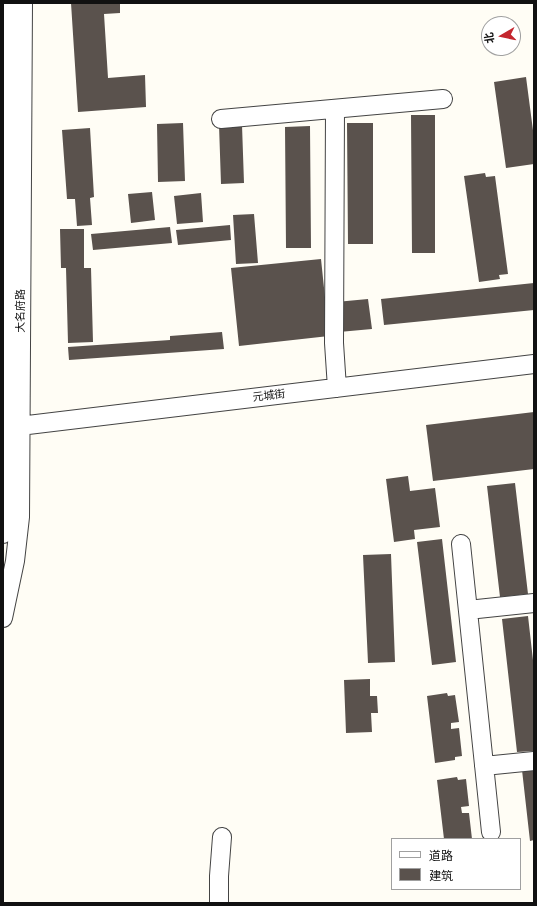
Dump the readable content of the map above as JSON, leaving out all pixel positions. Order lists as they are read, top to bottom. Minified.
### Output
{"streets":{"street":["大名府路","元城街"]},"crossings":[["大名府路","元城街"]],"legend":["道路","建筑"],"north":"left"}
